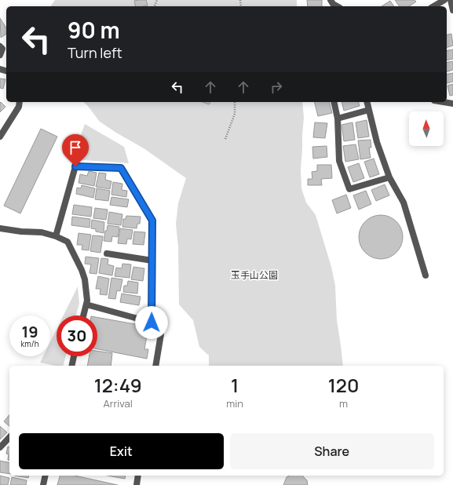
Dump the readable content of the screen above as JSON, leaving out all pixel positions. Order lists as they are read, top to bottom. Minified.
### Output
{"parks":["玉手山公園"],"north":"top","page":{"turn":["90 m","Turn left"],"speed":"19 km/h","limit":"30","eta":["12:49","Arrival","1","min","120","m"],"buttons":["Exit","Share"]}}
